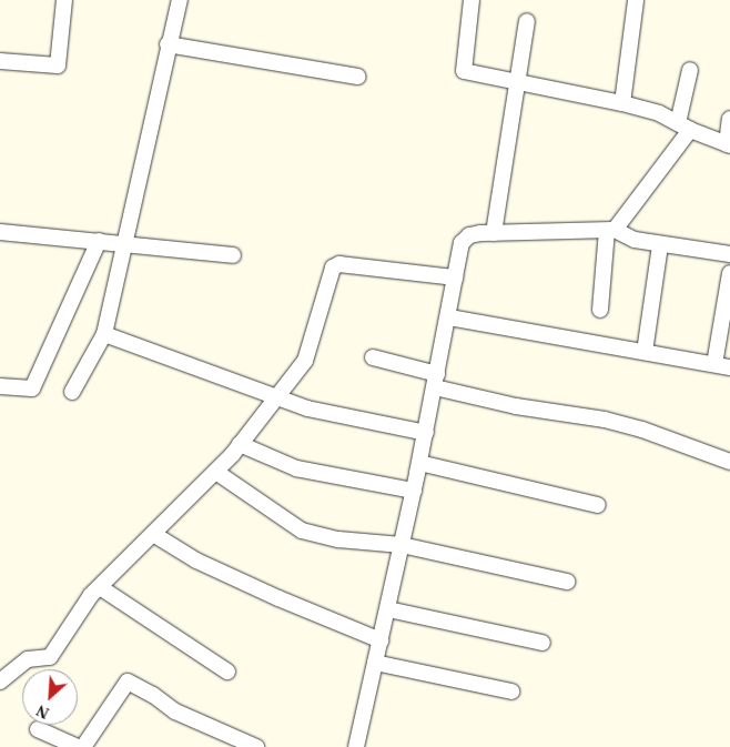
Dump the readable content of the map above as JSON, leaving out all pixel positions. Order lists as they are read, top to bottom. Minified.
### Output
{"north":"bottom left"}
